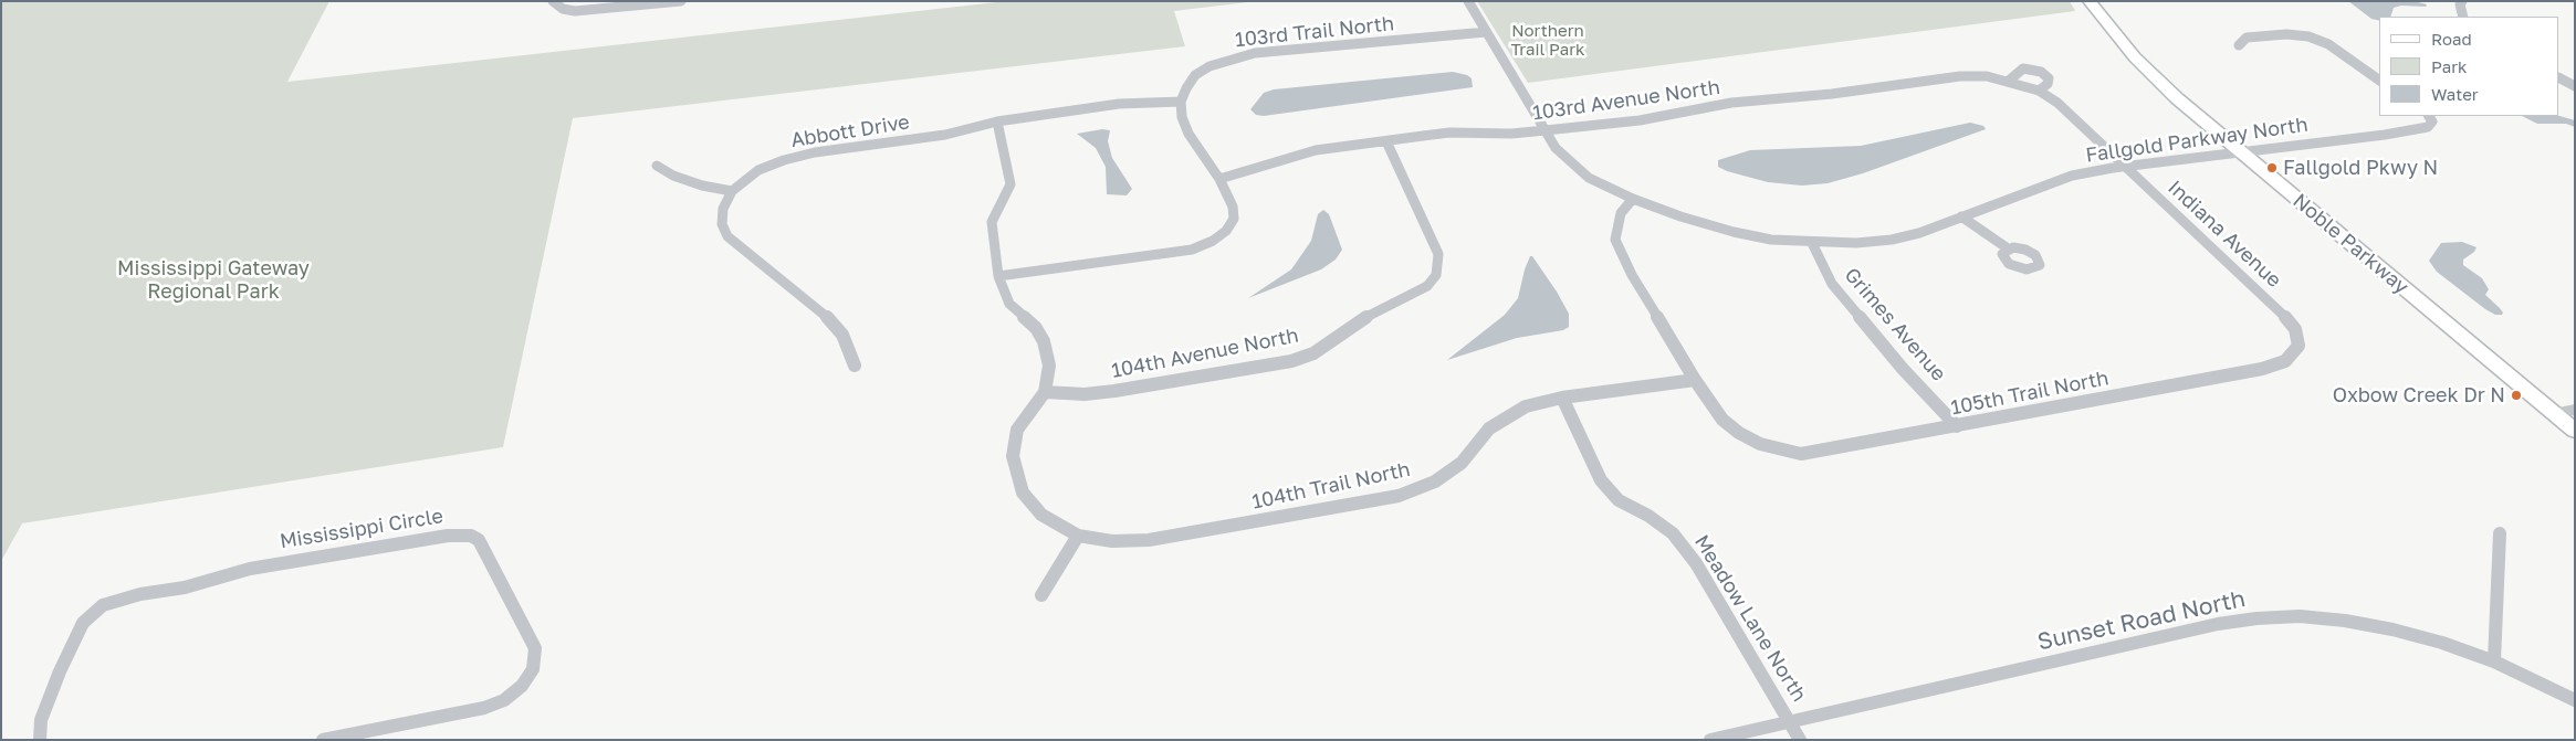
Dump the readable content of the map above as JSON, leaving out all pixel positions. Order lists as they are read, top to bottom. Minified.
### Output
{"streets":{"main road":["Noble Parkway"],"street":["103rd Trail North","103rd Avenue North","Abbott Drive","Fallgold Parkway North","Indiana Avenue","Grimes Avenue","104th Avenue North","105th Trail North","104th Trail North","Mississippi Circle","Meadow Lane North","Sunset Road North"]},"crossings":[["103rd Trail North","Abbott Drive"],["103rd Trail North","Fallgold Parkway North"],["103rd Avenue North","Fallgold Parkway North"],["103rd Avenue North","Indiana Avenue"],["103rd Avenue North","104th Avenue North"],["Fallgold Parkway North","Indiana Avenue"],["Fallgold Parkway North","Noble Parkway"],["Fallgold Parkway North","Grimes Avenue"],["Fallgold Parkway North","105th Trail North"],["Indiana Avenue","105th Trail North"],["Grimes Avenue","105th Trail North"],["105th Trail North","104th Trail North"],["104th Trail North","Meadow Lane North"],["Meadow Lane North","Sunset Road North"]],"parks":["Northern Trail Park","Mississippi Gateway Regional Park"],"places":["Fallgold Pkwy N","Oxbow Creek Dr N"],"legend":["Road","Park","Water"]}
